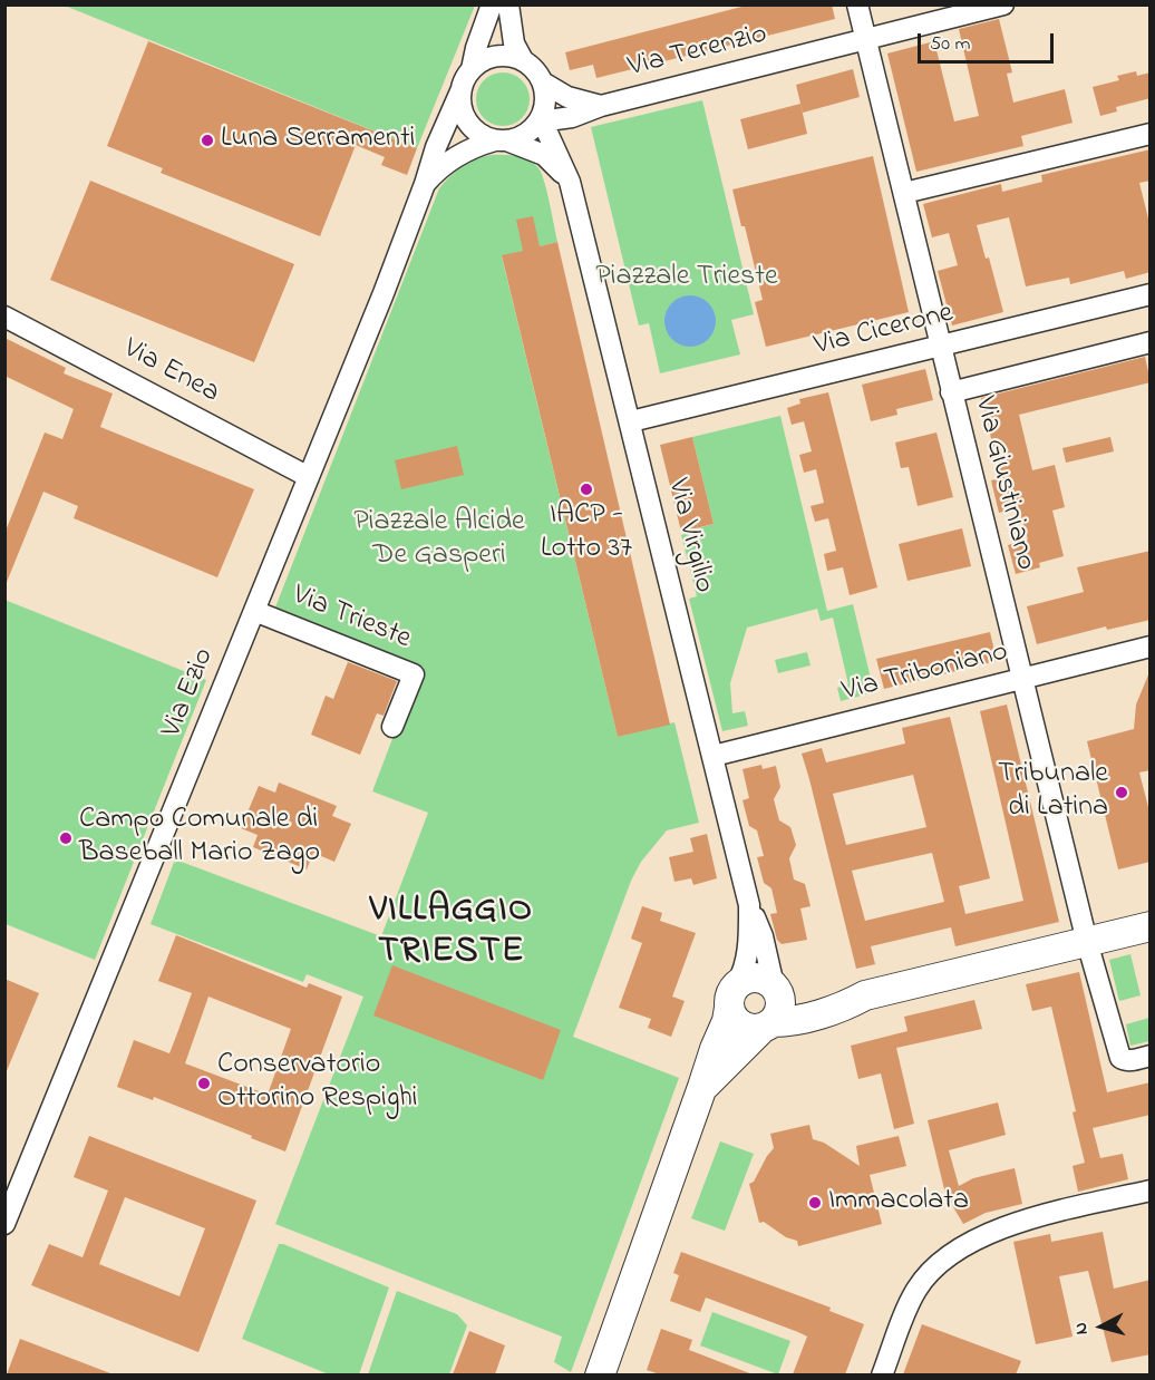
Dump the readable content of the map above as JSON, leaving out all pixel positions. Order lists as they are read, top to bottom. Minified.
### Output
{"streets":{"street":["Via Terenzio","Via Cicerone","Via Enea","Via Giustiniano","Via Virgilio","Via Trieste","Via Triboniano","Via Ezio"]},"crossings":[["Via Terenzio","Via Giustiniano"],["Via Terenzio","Via Virgilio"],["Via Terenzio","Via Ezio"],["Via Cicerone","Via Giustiniano"],["Via Cicerone","Via Virgilio"],["Via Enea","Via Ezio"],["Via Giustiniano","Via Triboniano"],["Via Virgilio","Via Triboniano"],["Via Virgilio","Via Ezio"],["Via Trieste","Via Ezio"]],"districts":["VILLAGGIO TRIESTE"],"parks":["Piazzale Trieste","Piazzale Alcide De Gasperi"],"places":["Luna Serramenti","IACP - Lotto 37","Tribunale di Latina","Campo Comunale di Baseball Mario Zago","Conservatorio Ottorino Respighi","Immacolata"],"scale_bar":"50 m","north":"left"}
